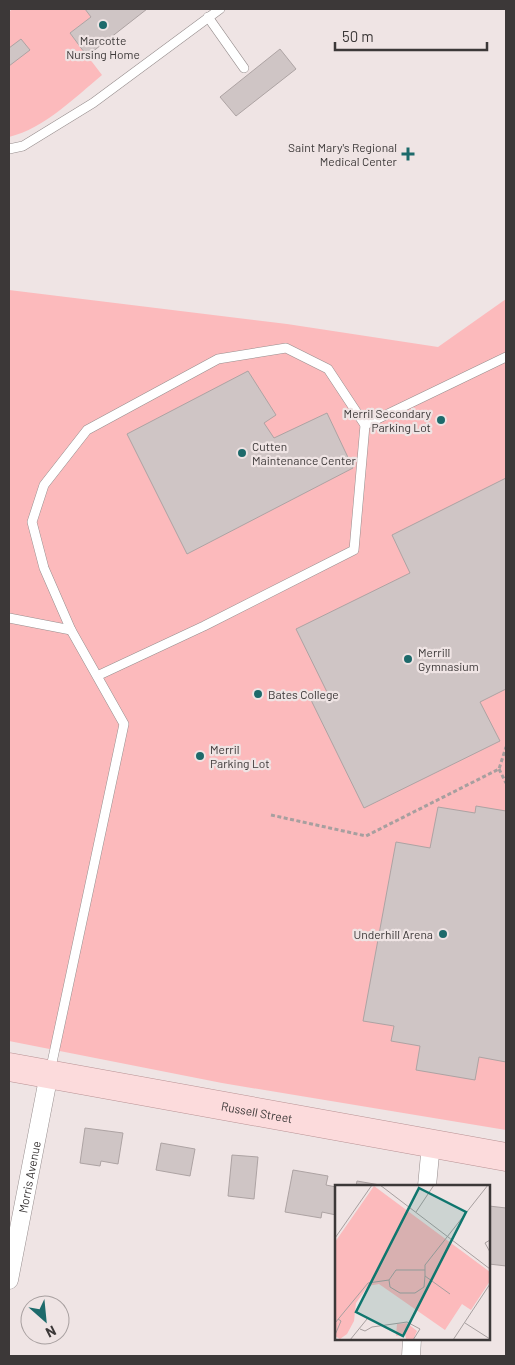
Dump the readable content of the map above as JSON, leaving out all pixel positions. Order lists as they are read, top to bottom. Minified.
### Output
{"streets":{"main road":["Russell Street"],"street":["Morris Avenue"]},"crossings":[["Russell Street","Morris Avenue"]],"places":{"other":["Marcotte Nursing Home","Merril Secondary Parking Lot","Cutten Maintenance Center","Merrill Gymnasium","Bates College","Merril Parking Lot","Underhill Arena"],"health":["Saint Mary's Regional Medical Center"]},"scale_bar":"50 m","north":"bottom right"}
